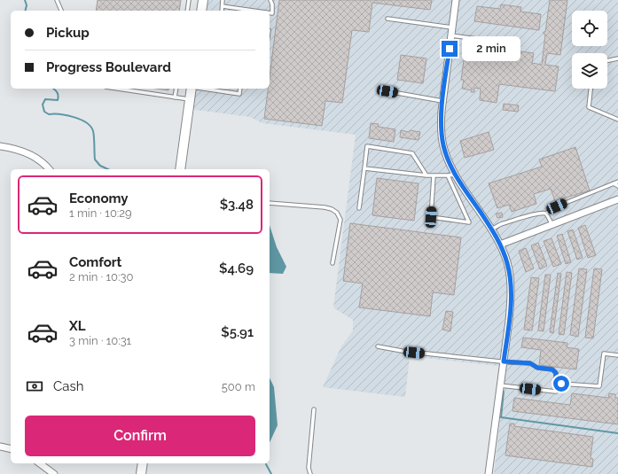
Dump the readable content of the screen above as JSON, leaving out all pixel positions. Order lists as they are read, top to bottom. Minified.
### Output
{"page":{"banner":["Pickup","Progress Boulevard"],"bubble":"2 min","list":[{"name":"Economy","note":"1 min · 10:29","value":"$3.48"},{"name":"Comfort","note":"2 min · 10:30","value":"$4.69"},{"name":"XL","note":"3 min · 10:31","value":"$5.91"}],"pay":["Cash","500 m"],"buttons":"Confirm"}}
